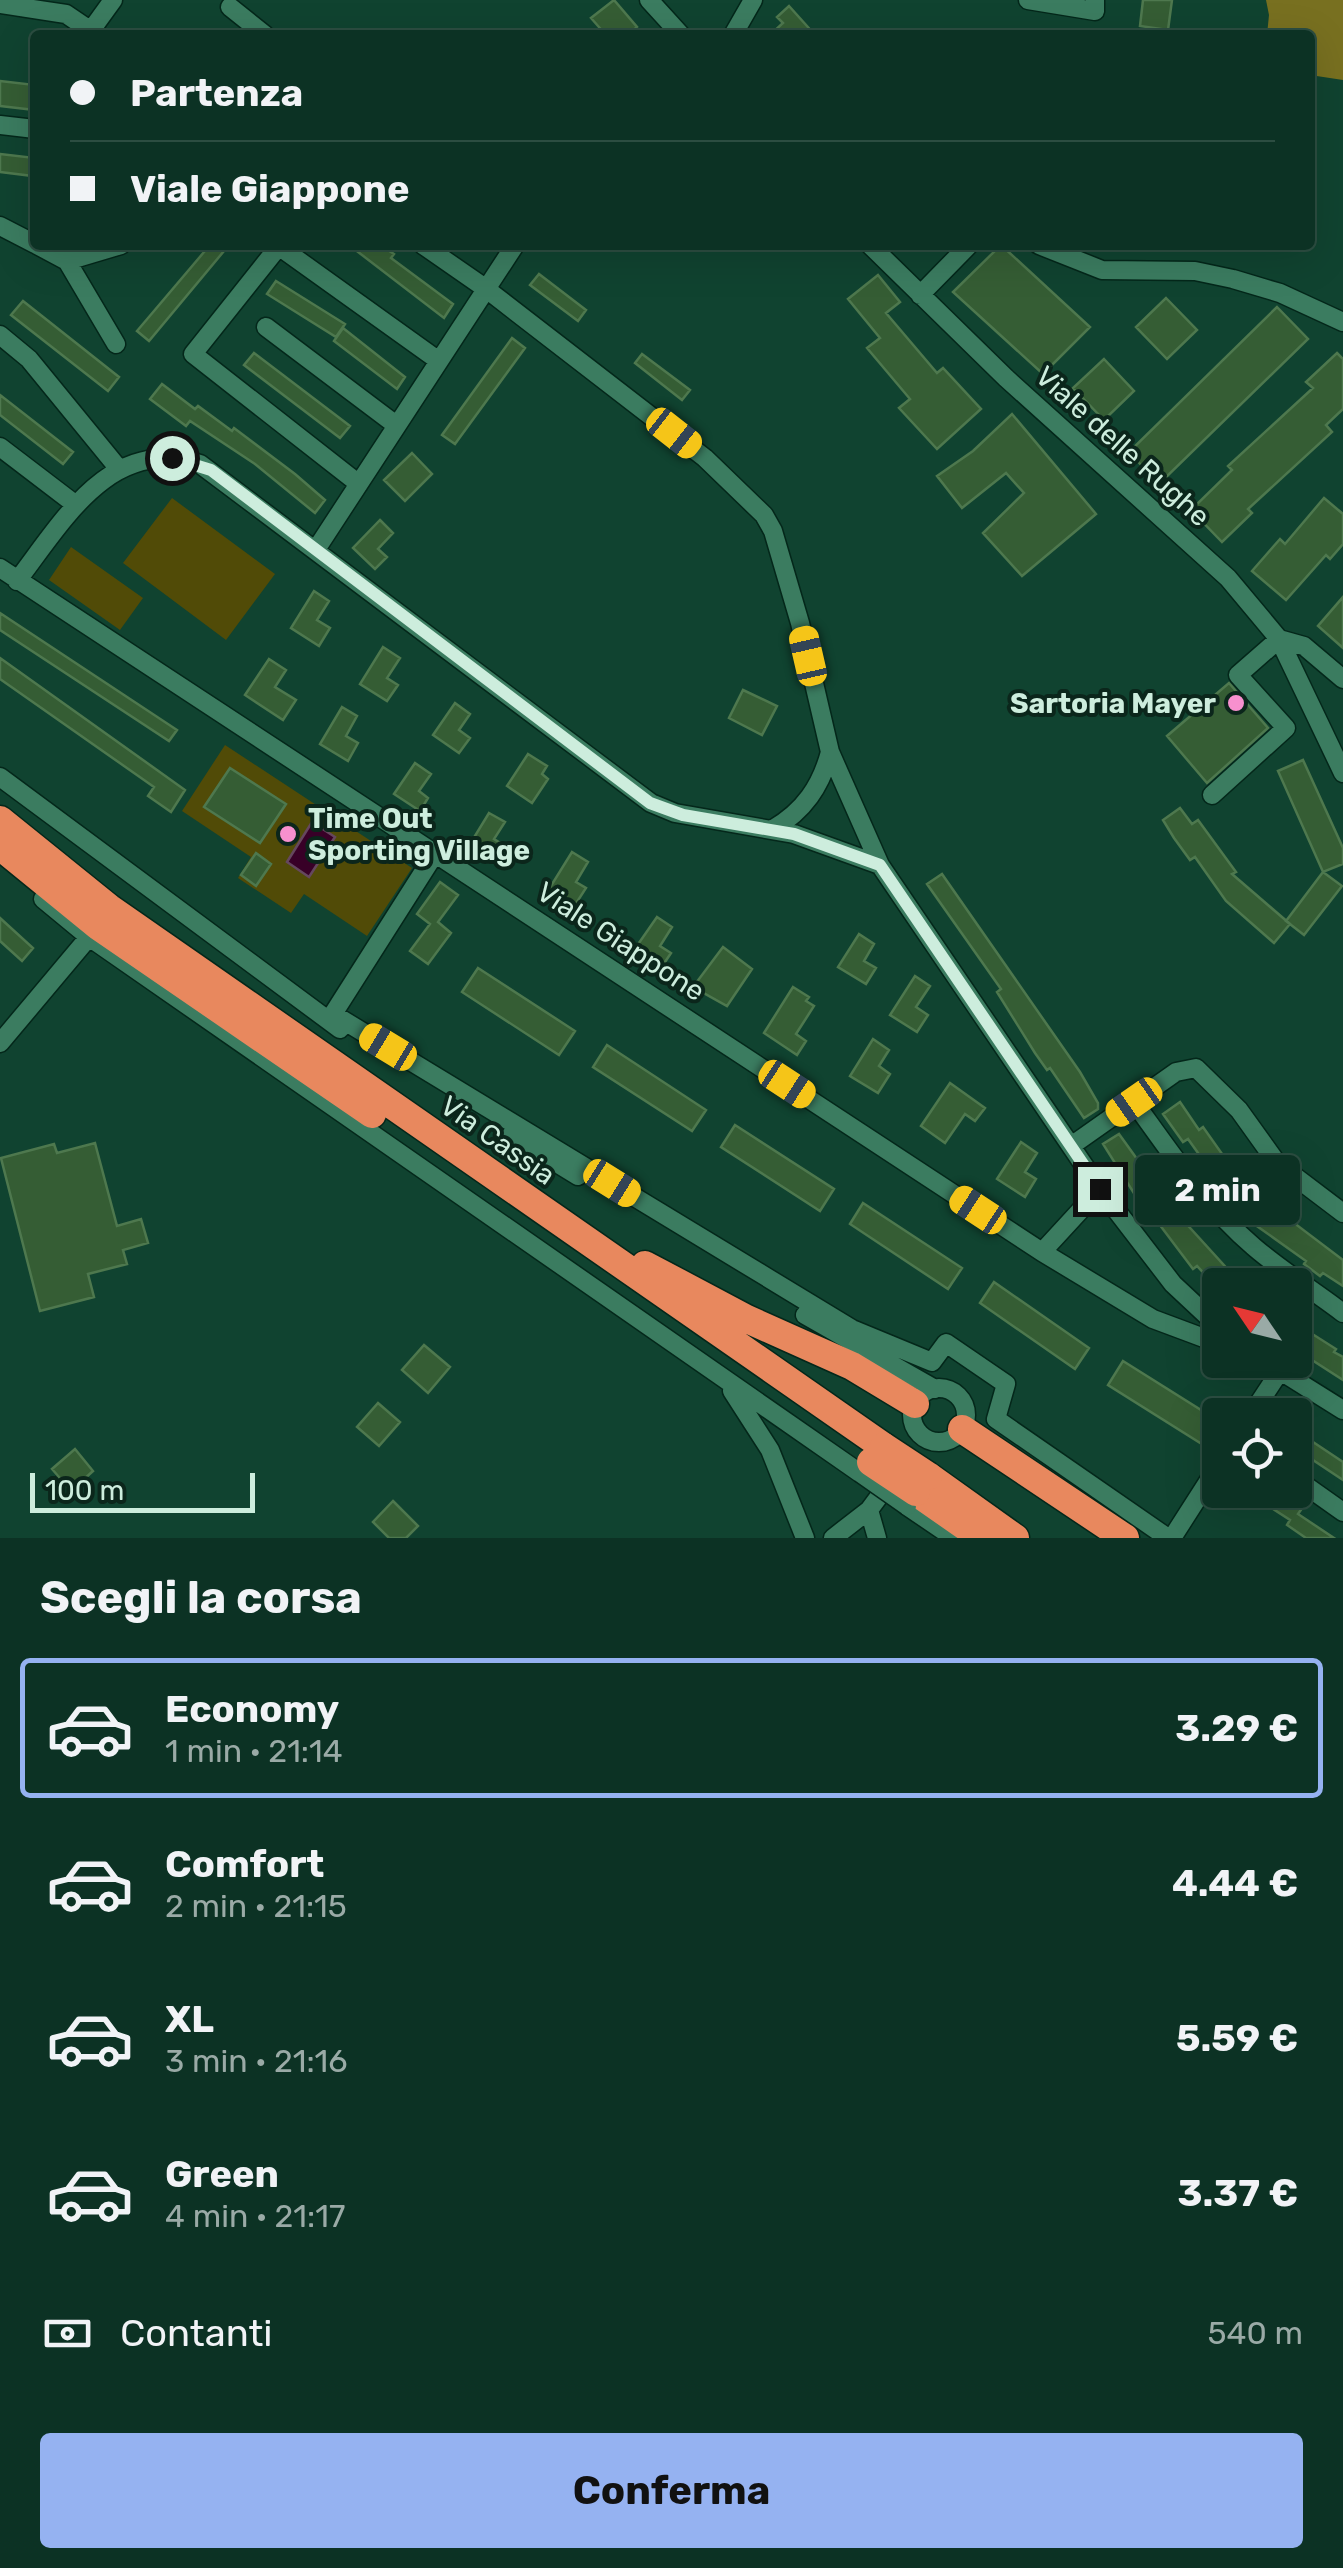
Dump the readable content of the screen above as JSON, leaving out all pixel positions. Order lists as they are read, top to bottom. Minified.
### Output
{"streets":{"highway":["Via Cassia"],"street":["Viale delle Rughe","Viale Giappone"]},"places":["Sartoria Mayer","Time Out Sporting Village"],"scale_bar":"100 m","north":"top left","page":{"banner":["Partenza","Viale Giappone"],"bubble":"2 min","scale":"100 m","heading":"Scegli la corsa","list":[{"name":"Economy","note":"1 min · 21:14","value":"3.29 €"},{"name":"Comfort","note":"2 min · 21:15","value":"4.44 €"},{"name":"XL","note":"3 min · 21:16","value":"5.59 €"},{"name":"Green","note":"4 min · 21:17","value":"3.37 €"}],"pay":["Contanti","540 m"],"buttons":"Conferma"}}
